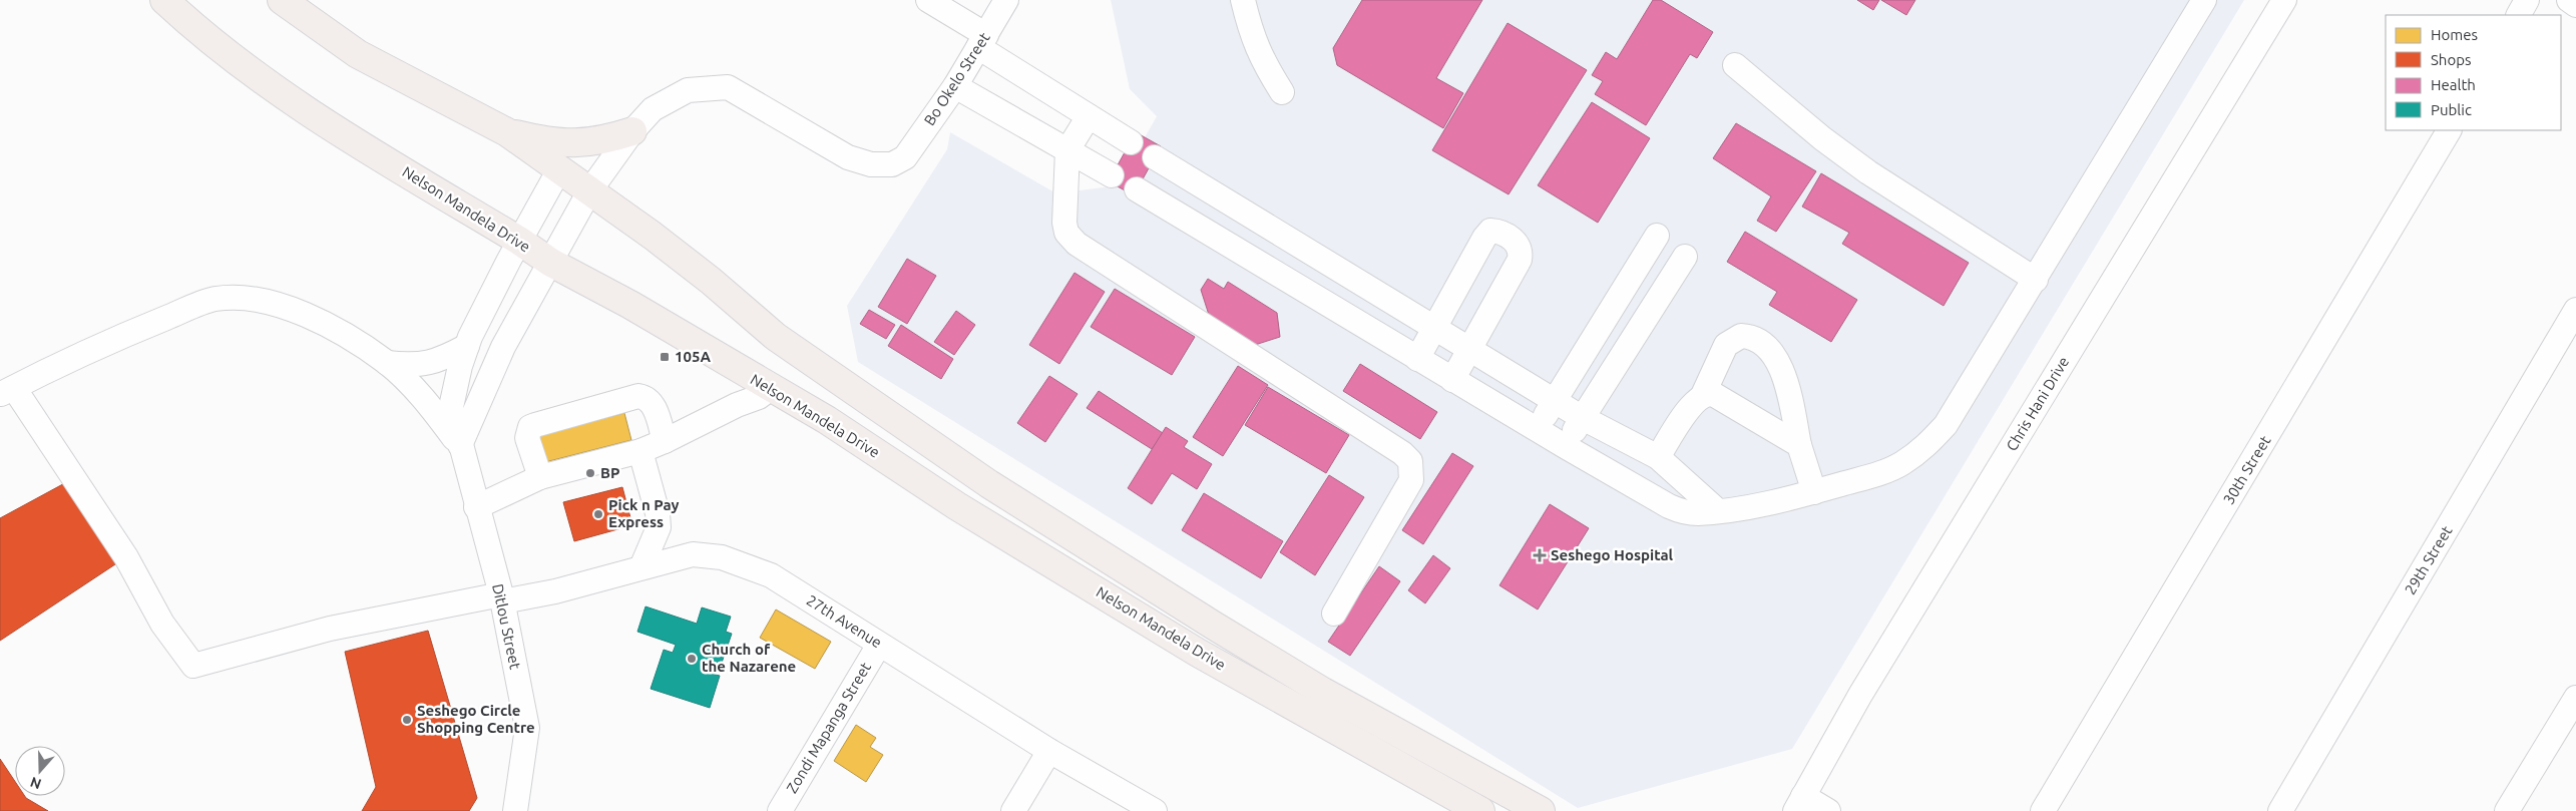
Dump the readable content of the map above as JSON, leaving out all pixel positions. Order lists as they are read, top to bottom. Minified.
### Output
{"streets":{"main road":["Nelson Mandela Drive"],"street":["Bo Okelo Street","Chris Hani Drive","30th Street","29th Street","27th Avenue","Ditlou Street","Zondi Mapanga Street"]},"crossings":[["Nelson Mandela Drive","Ditlou Street"],["27th Avenue","Ditlou Street"],["27th Avenue","Zondi Mapanga Street"]],"places":{"transit":["105A"],"other":["BP","Pick n Pay Express","Church of the Nazarene","Seshego Circle Shopping Centre"],"health":["Seshego Hospital"]},"legend":["Homes","Shops","Health","Public"],"north":"bottom"}
